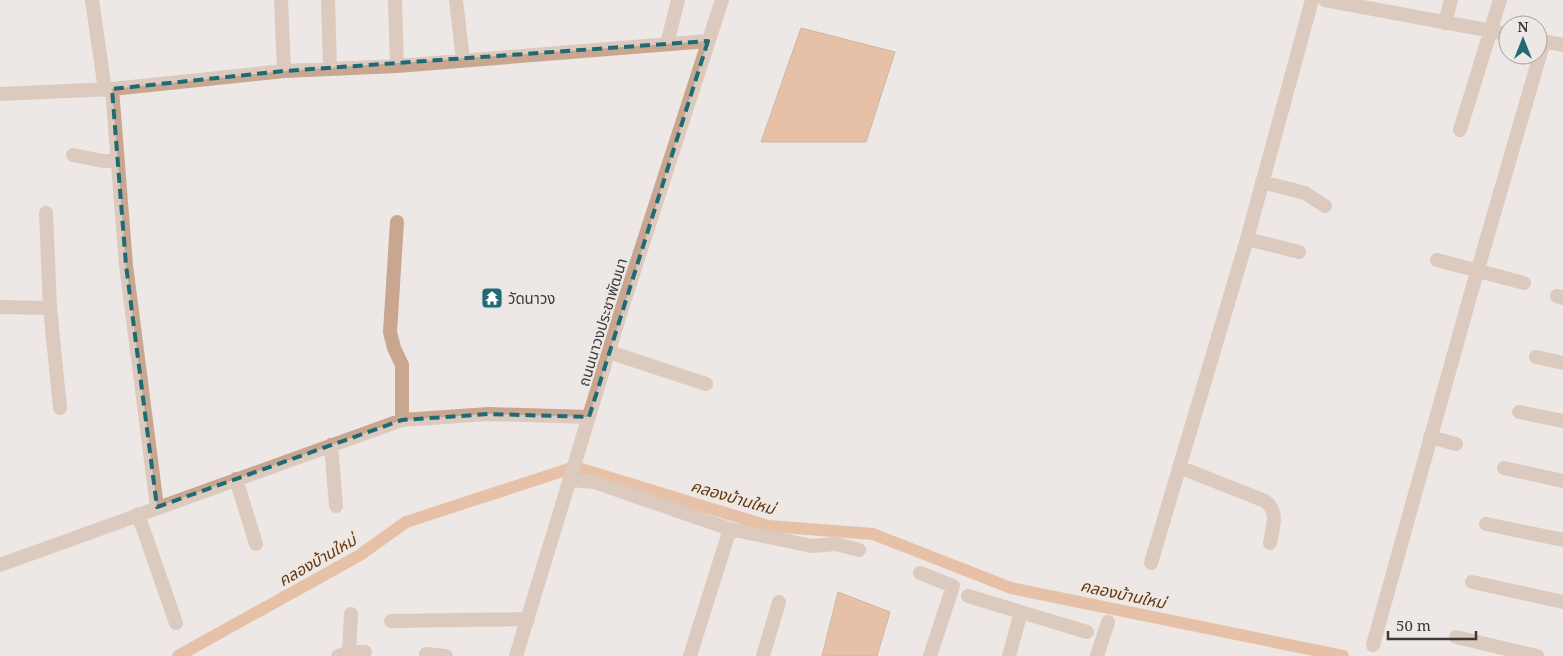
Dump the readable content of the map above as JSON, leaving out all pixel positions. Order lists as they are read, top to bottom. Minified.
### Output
{"streets":{"street":["ถนนนาวงประชาพัฒนา"]},"water":["คลองบ้านใหม่"],"places":{"temple":["วัดนาวง"]},"scale_bar":"50 m","north":"top"}
